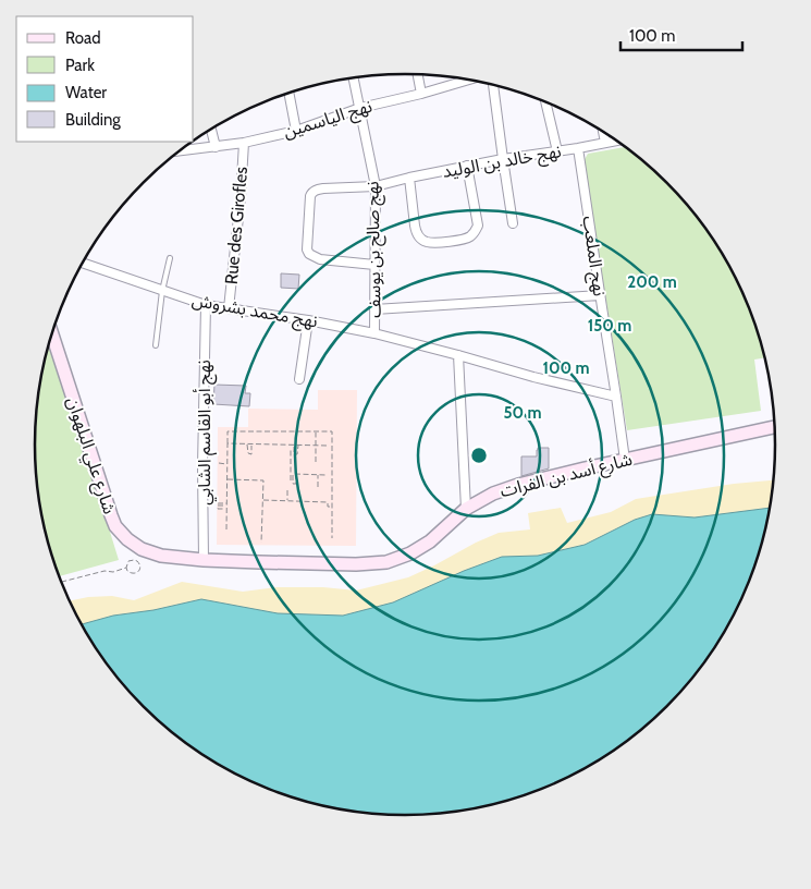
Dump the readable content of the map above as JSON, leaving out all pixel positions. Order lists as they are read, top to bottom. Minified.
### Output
{"streets":{"street":["نهج الياسمين","نهج خالد بن الوليد","Rue des Girofles","نهج صالح بن يوسف","نهج الملعب","نهج محمد بشروش","نهج أبو القاسم الشابي","شارع علي البلهوان","شارع أسد بن الفرات"]},"crossings":[["نهج الياسمين","Rue des Girofles"],["نهج الياسمين","نهج صالح بن يوسف"],["نهج خالد بن الوليد","نهج صالح بن يوسف"],["نهج خالد بن الوليد","نهج الملعب"],["Rue des Girofles","نهج محمد بشروش"],["نهج صالح بن يوسف","نهج محمد بشروش"],["نهج الملعب","نهج محمد بشروش"],["نهج الملعب","شارع أسد بن الفرات"],["نهج محمد بشروش","نهج أبو القاسم الشابي"],["نهج أبو القاسم الشابي","شارع علي البلهوان"],["نهج أبو القاسم الشابي","شارع أسد بن الفرات"],["شارع علي البلهوان","شارع أسد بن الفرات"]],"legend":["Road","Park","Water","Building"],"scale_bar":"100 m","rings":["200 m","150 m","100 m","50 m"]}
